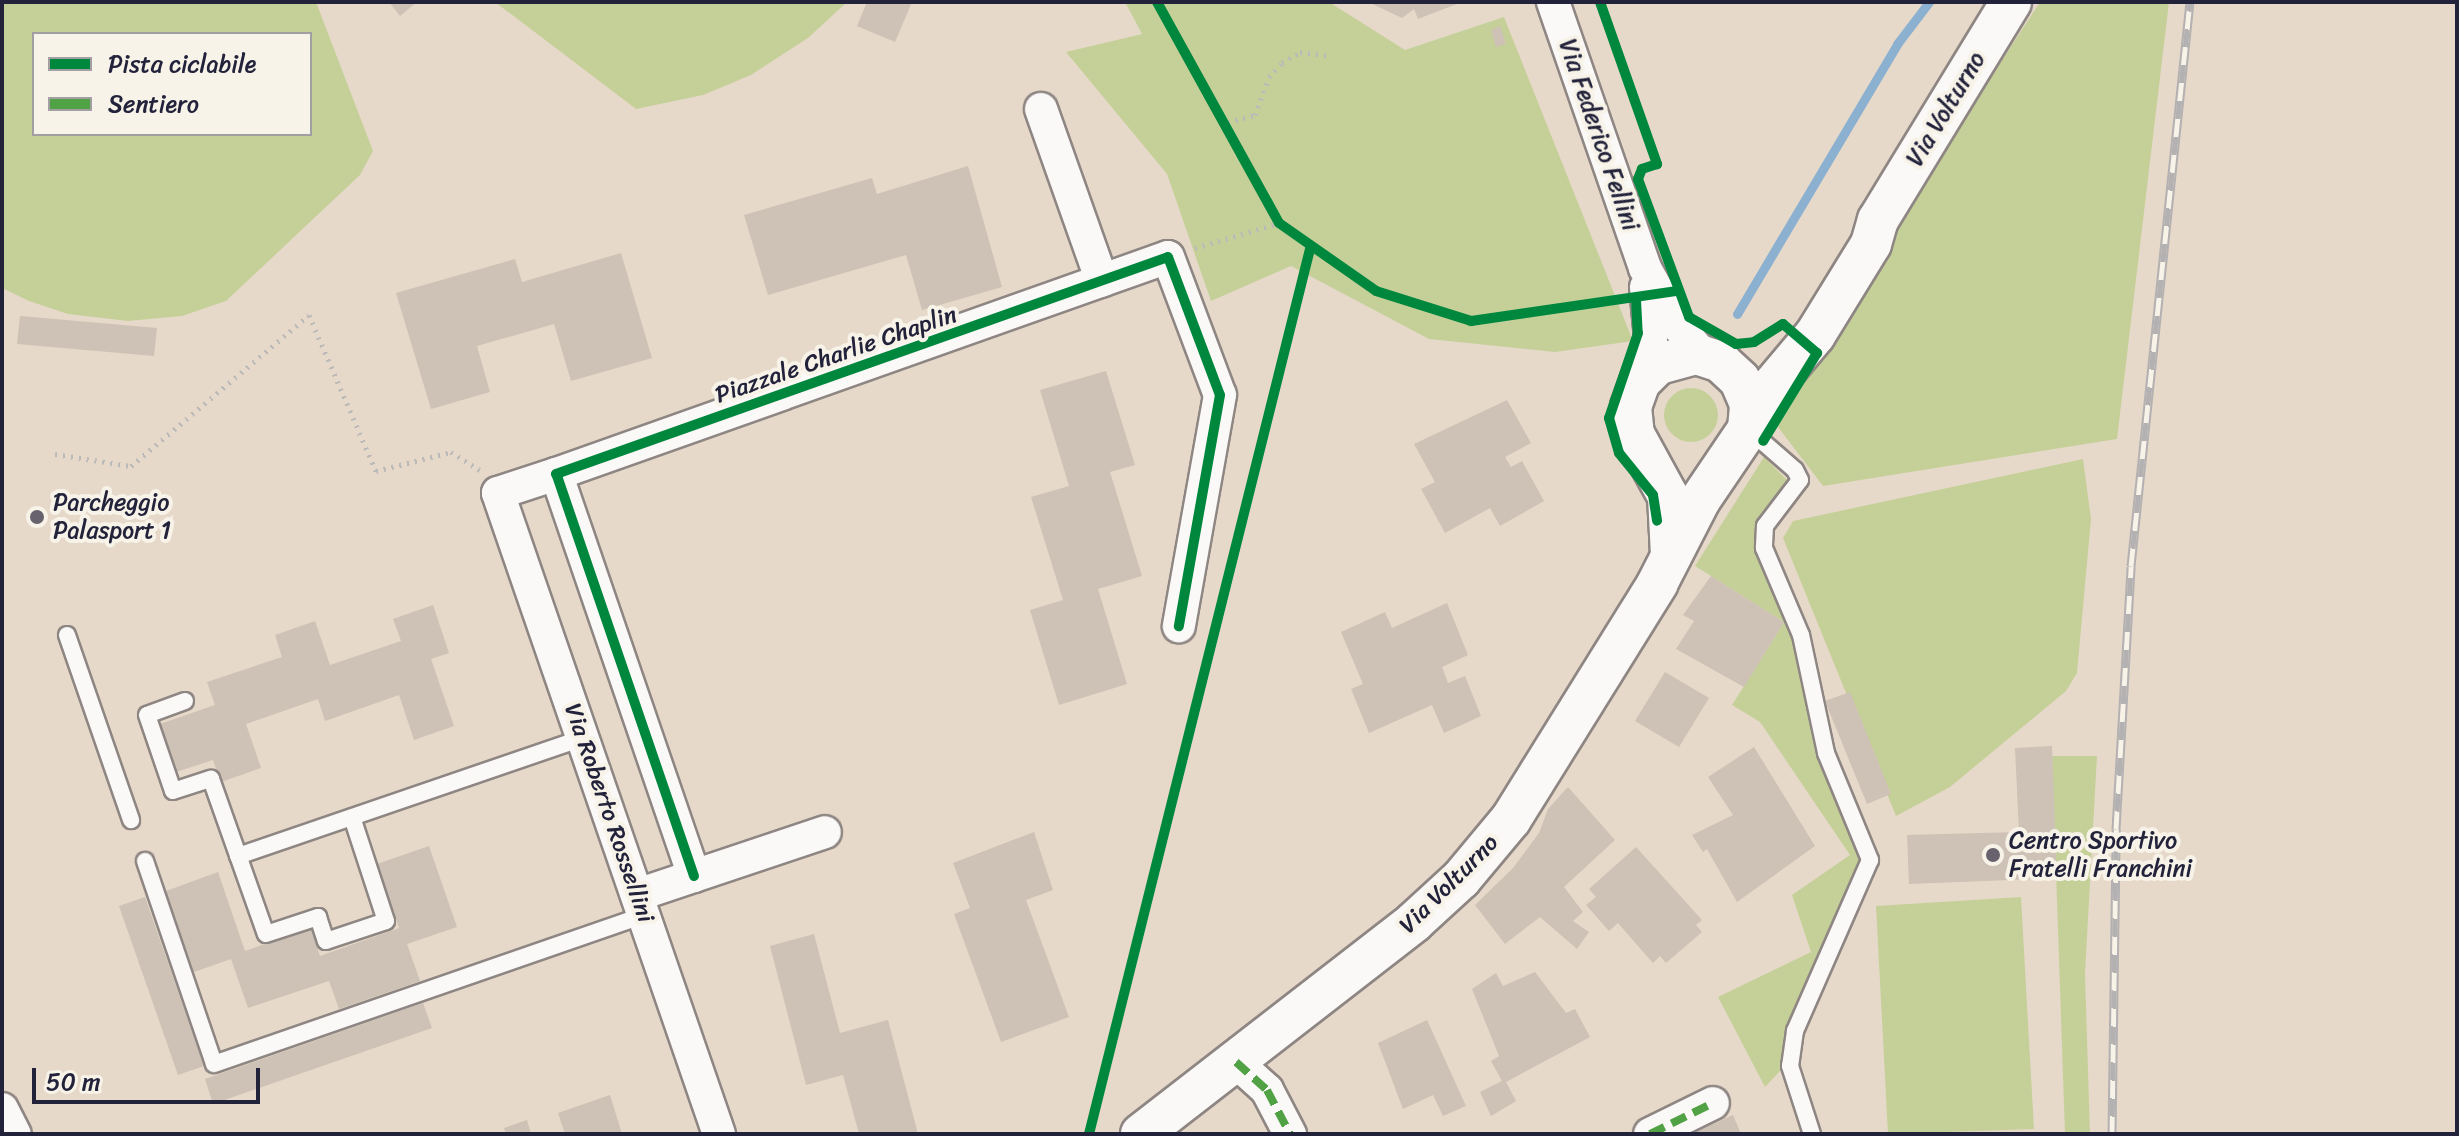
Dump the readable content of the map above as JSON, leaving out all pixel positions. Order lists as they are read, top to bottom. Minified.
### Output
{"streets":{"street":["Via Volturno","Via Federico Fellini","Piazzale Charlie Chaplin","Via Roberto Rossellini"]},"crossings":[["Via Volturno","Via Federico Fellini"],["Piazzale Charlie Chaplin","Via Roberto Rossellini"]],"places":["Parcheggio Palasport 1","Centro Sportivo Fratelli Franchini"],"legend":["Pista ciclabile","Sentiero"],"scale_bar":"50 m"}
